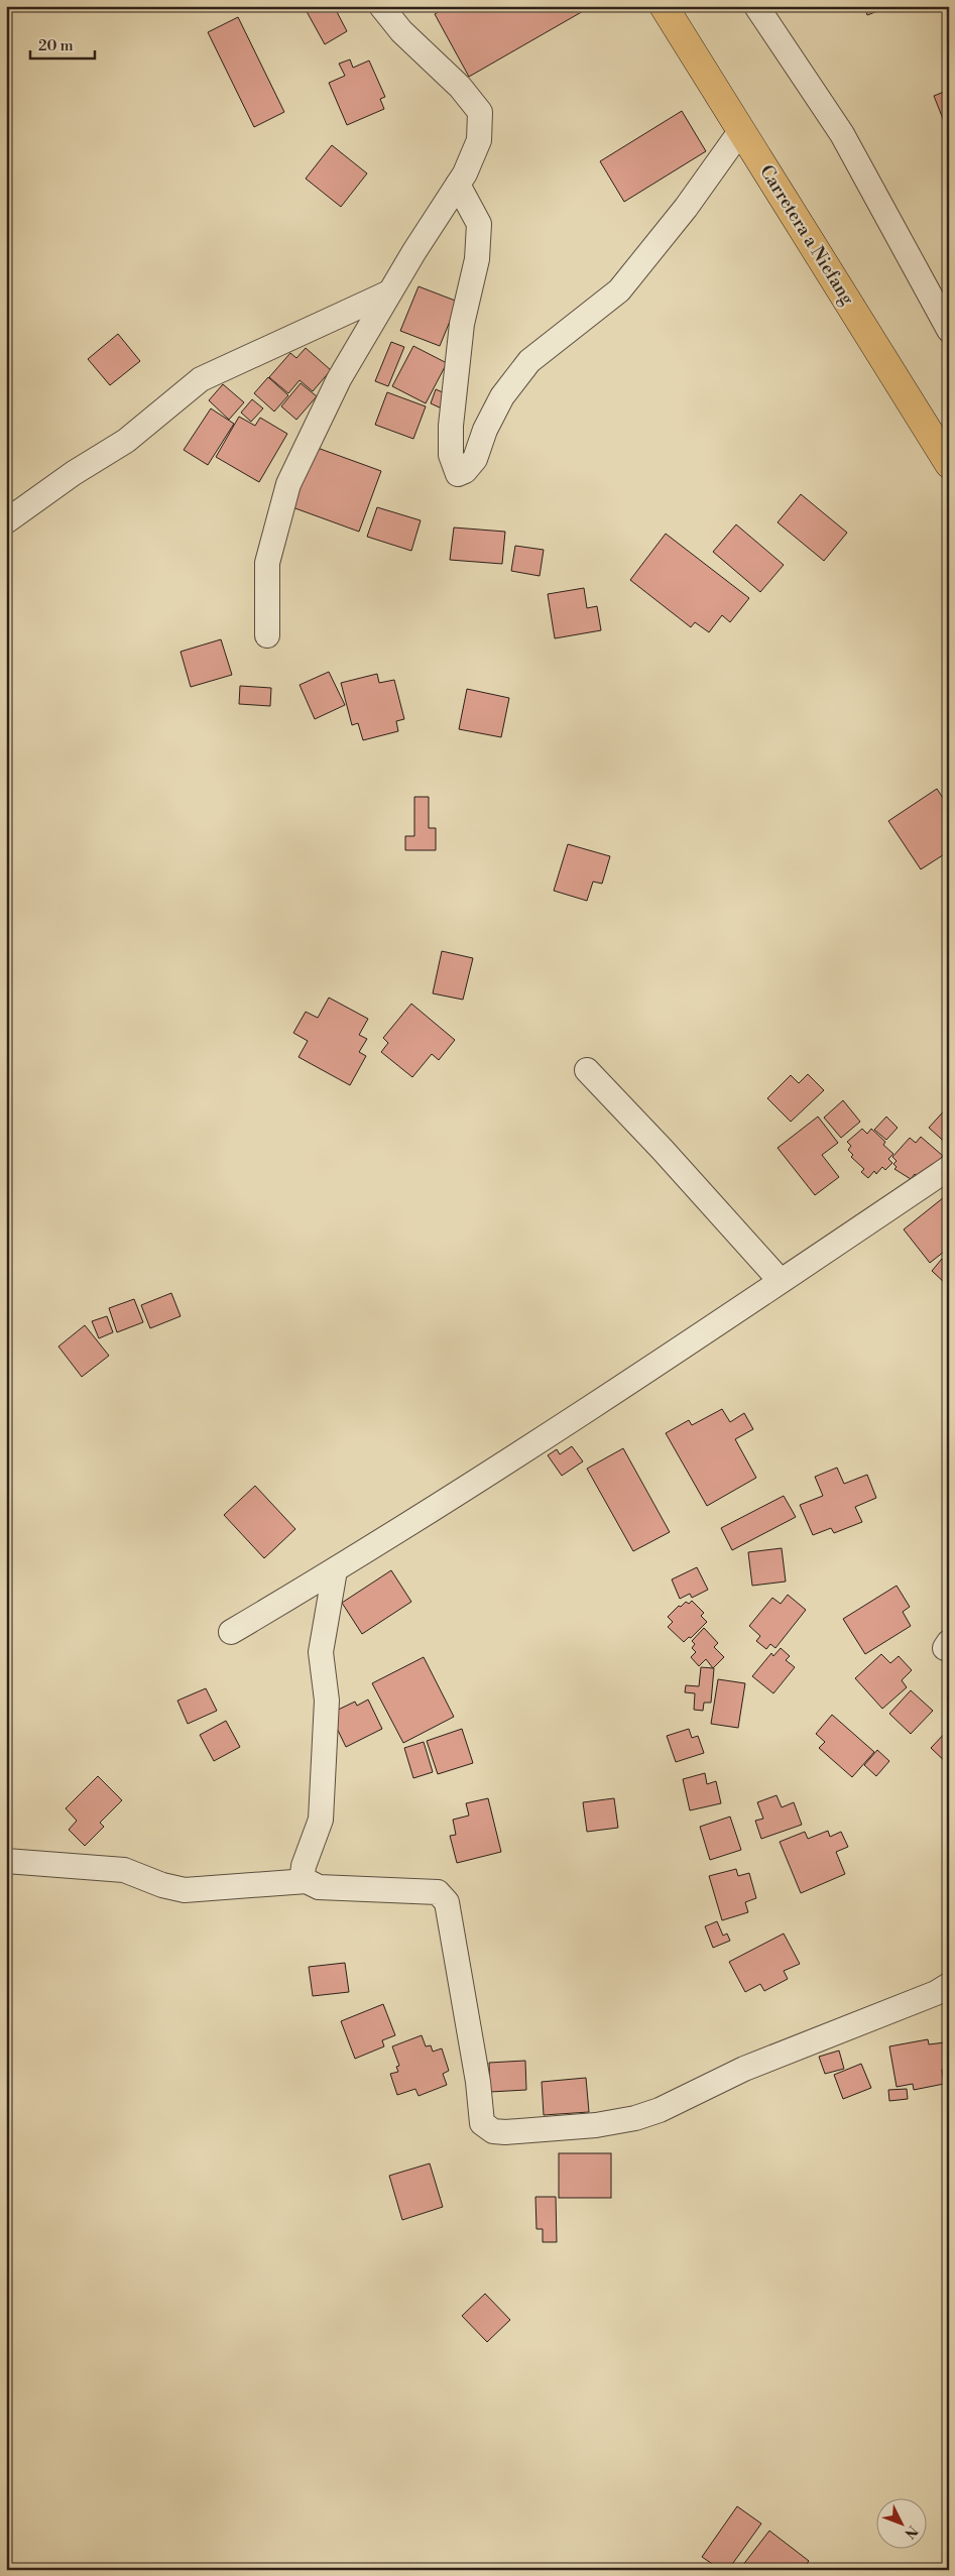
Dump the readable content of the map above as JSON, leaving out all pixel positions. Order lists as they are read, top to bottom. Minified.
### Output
{"streets":{"main road":["Carretera a Niefang"]},"scale_bar":"20 m","north":"bottom right"}
